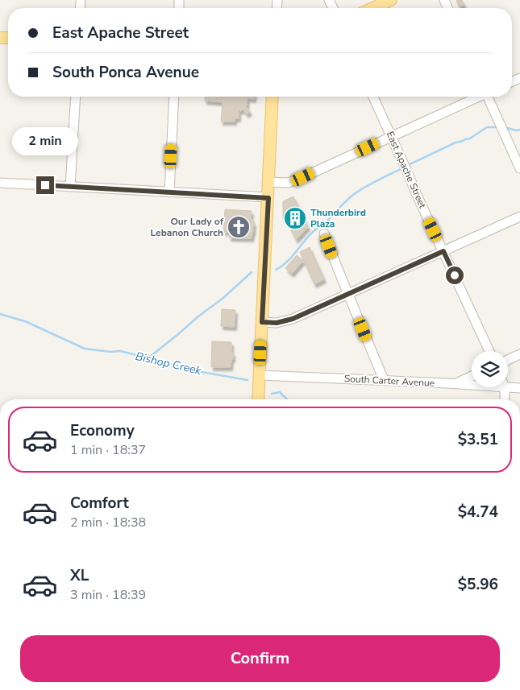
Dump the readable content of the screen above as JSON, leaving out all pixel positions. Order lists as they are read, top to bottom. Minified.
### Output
{"streets":{"street":["East Apache Street","South Carter Avenue"]},"water":["Bishop Creek"],"places":{"building":["Thunderbird Plaza"],"church":["Our Lady of Lebanon Church"]},"page":{"banner":["East Apache Street","South Ponca Avenue"],"bubble":"2 min","list":[{"name":"Economy","note":"1 min · 18:37","value":"$3.51"},{"name":"Comfort","note":"2 min · 18:38","value":"$4.74"},{"name":"XL","note":"3 min · 18:39","value":"$5.96"}],"buttons":"Confirm"}}
